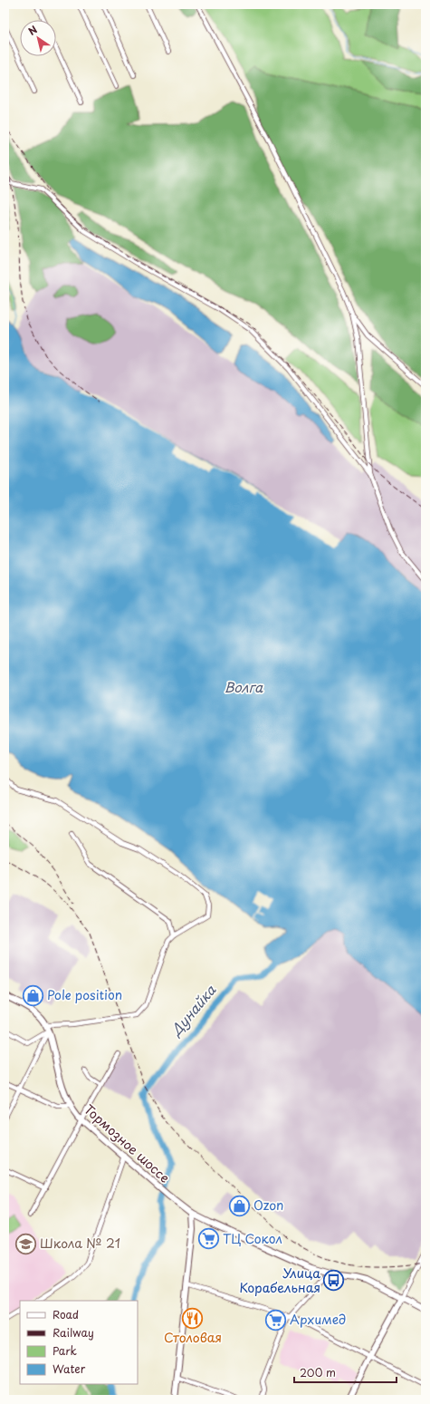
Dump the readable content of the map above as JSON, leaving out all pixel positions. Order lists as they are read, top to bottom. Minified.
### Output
{"streets":{"street":["Тормозное шоссе"]},"water":["Волга","Дунайка"],"places":{"shop":["Pole position","Ozon"],"supermarket":["ТЦ Сокол","Архимед"],"school or university":["Школа № 21"],"bus stop":["Улица Корабельная"],"restaurant":["Столовая"]},"legend":["Road","Railway","Park","Water"],"scale_bar":"200 m","north":"top left"}
